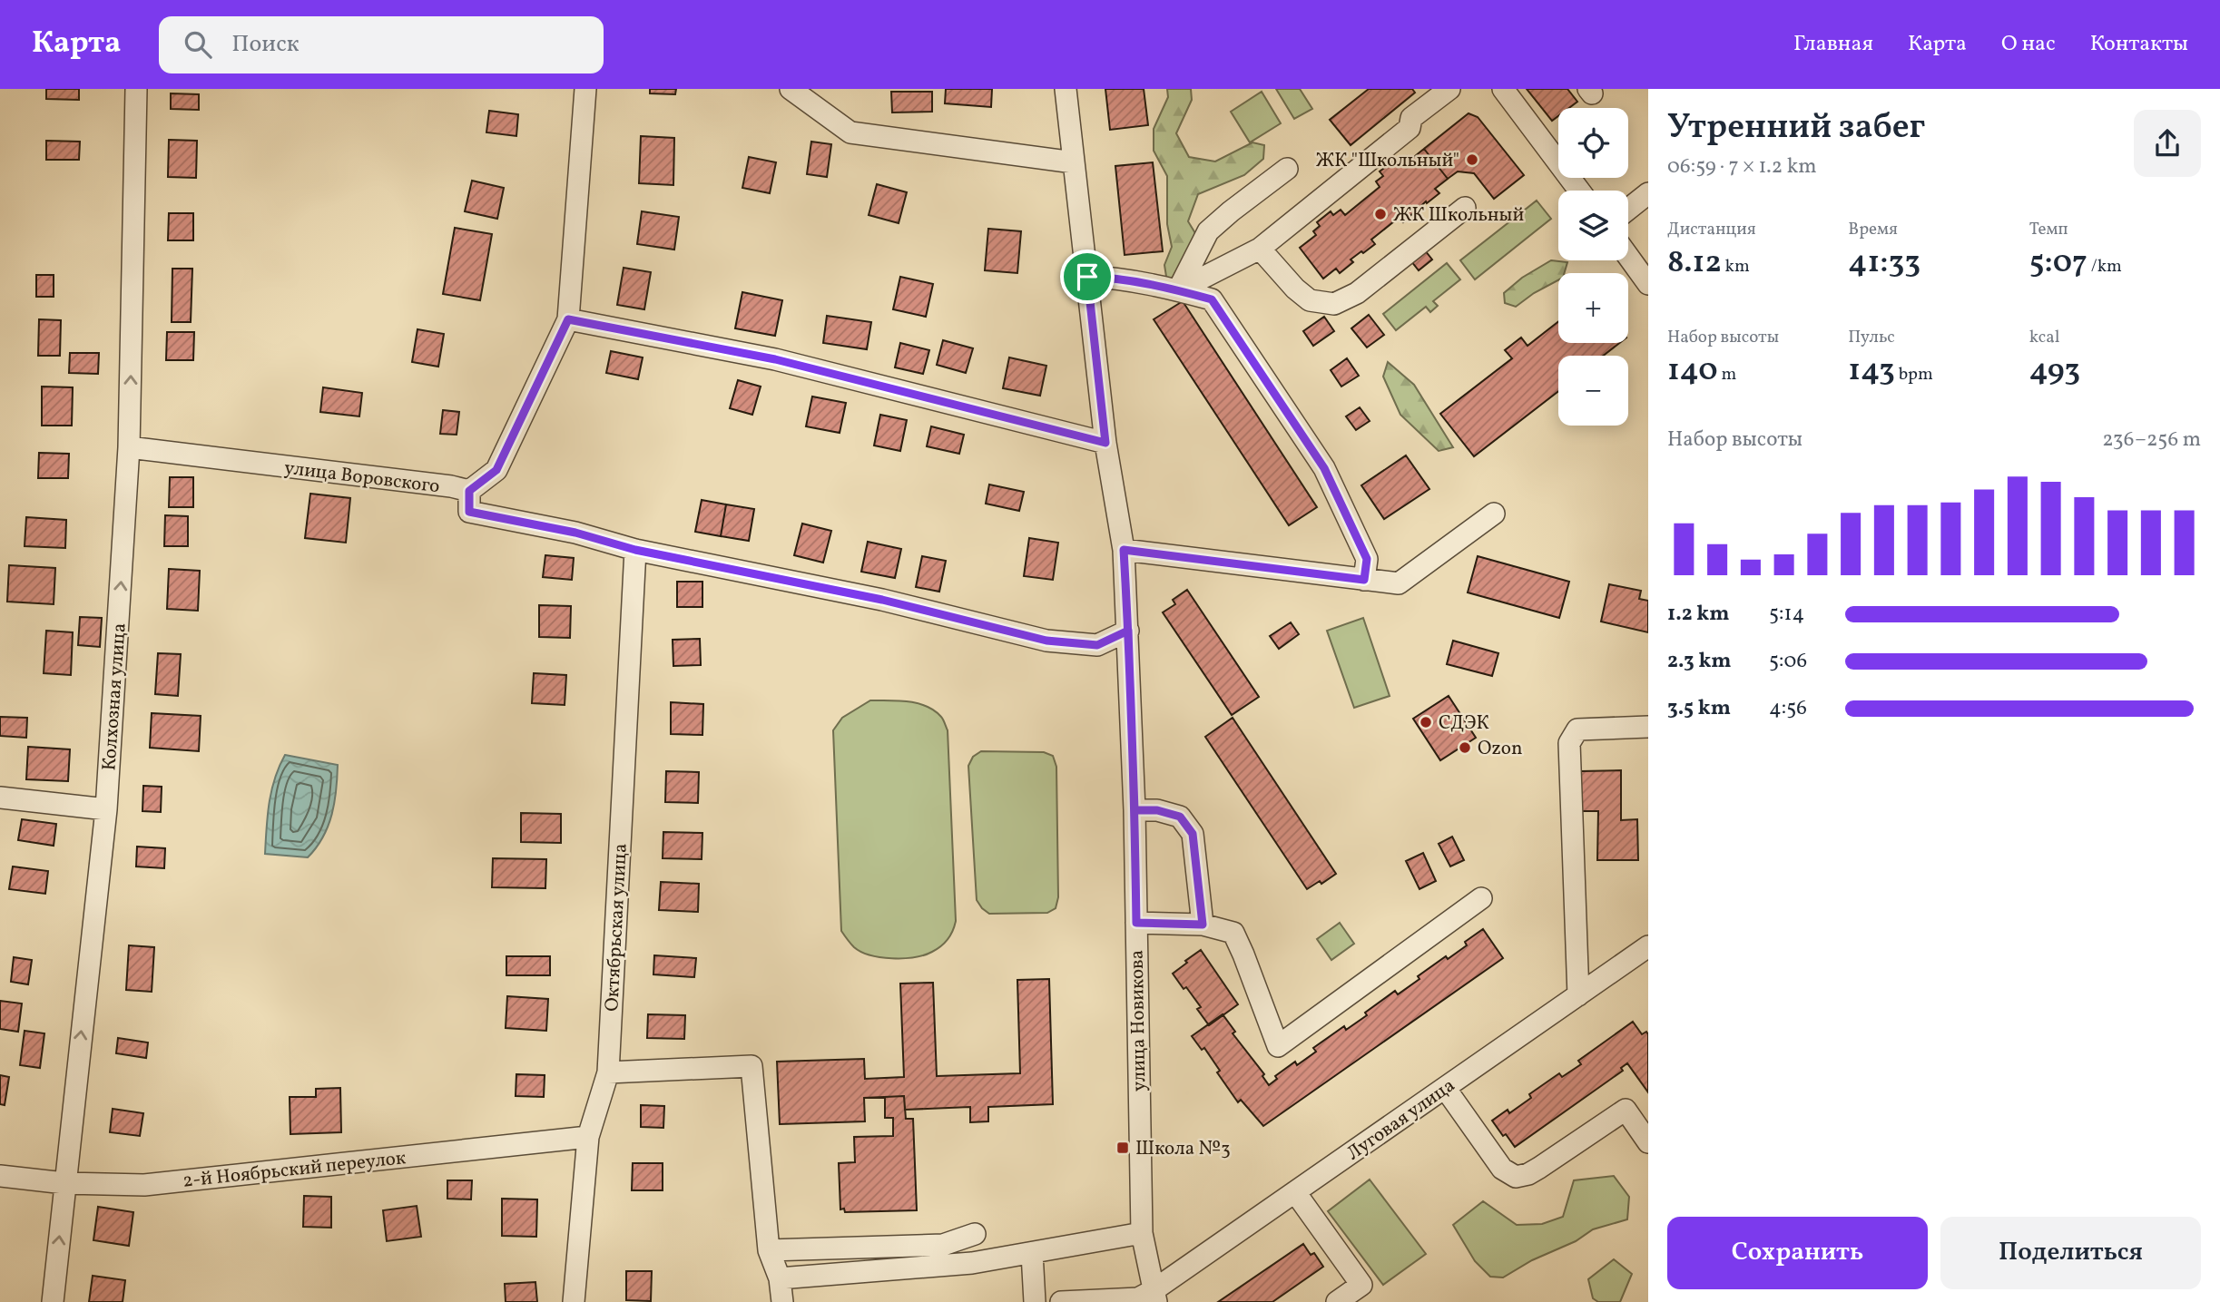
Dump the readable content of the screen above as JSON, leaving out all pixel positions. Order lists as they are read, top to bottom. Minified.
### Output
{"streets":{"street":["улица Воровского","Колхозная улица","Октябрьская улица","улица Новикова","Луговая улица","2-й Ноябрьский переулок"]},"crossings":[["улица Воровского","Колхозная улица"],["Колхозная улица","2-й Ноябрьский переулок"],["Октябрьская улица","2-й Ноябрьский переулок"],["улица Новикова","Луговая улица"]],"one_way":["Колхозная улица"],"places":{"other":["ЖК \"Школьный\"","ЖК Школьный","СДЭК","Ozon"],"transit":["Школа №3"]},"page":{"header":"Карта","search":"Поиск","nav":["Главная","Карта","О нас","Контакты"],"heading":["Утренний забег","06:59 · 7 × 1.2 km"],"map_buttons":["+","−"],"stats":[["Дистанция","8.12 km"],["Время","41:33"],["Темп","5:07 /km"],["Набор высоты","140 m"],["Пульс","143 bpm"],["kcal","493"]],"chart":["Набор высоты","236–256 m"],"list":[{"name":"1.2 km","note":"5:14"},{"name":"2.3 km","note":"5:06"},{"name":"3.5 km","note":"4:56"}],"buttons":["Сохранить","Поделиться"]}}
